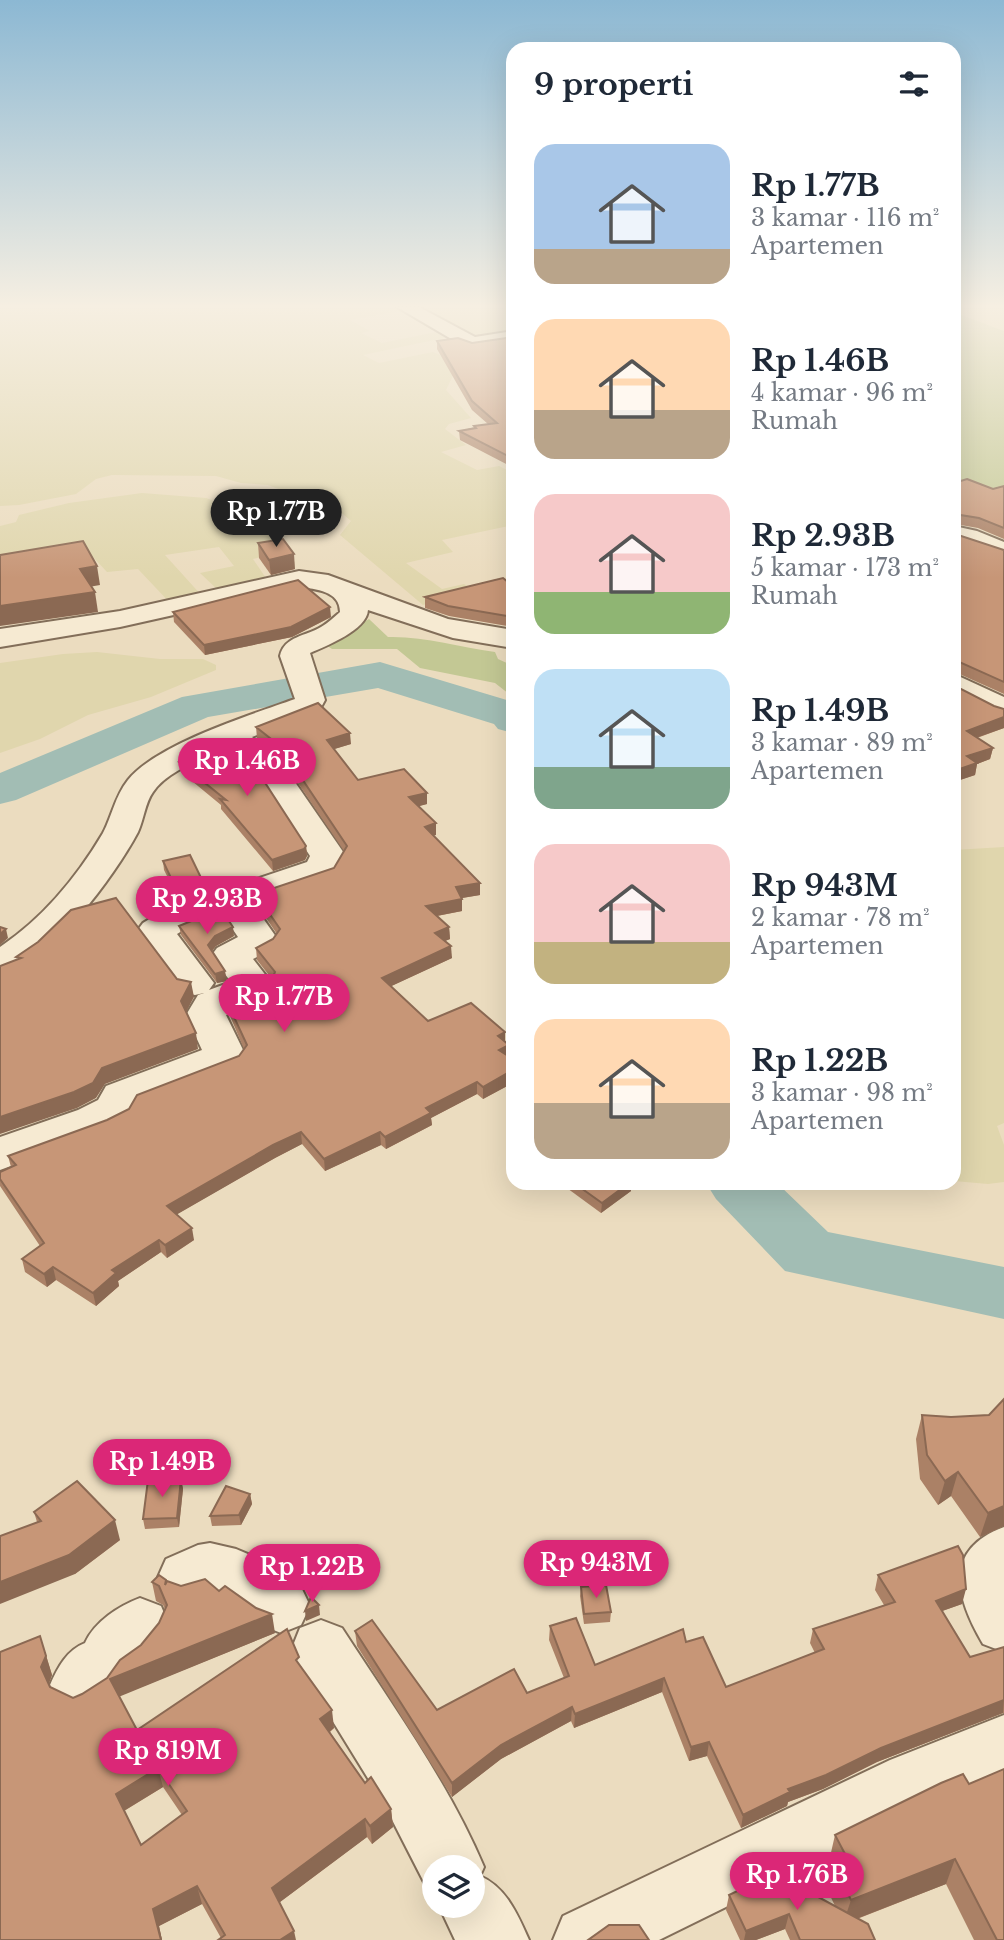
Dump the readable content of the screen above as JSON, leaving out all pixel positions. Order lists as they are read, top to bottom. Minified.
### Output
{"page":{"heading":"9 properti","list":[{"name":"Rp 1.77B","note":"3 kamar · 116 m² · Apartemen"},{"name":"Rp 1.46B","note":"4 kamar · 96 m² · Rumah"},{"name":"Rp 2.93B","note":"5 kamar · 173 m² · Rumah"},{"name":"Rp 1.49B","note":"3 kamar · 89 m² · Apartemen"},{"name":"Rp 943M","note":"2 kamar · 78 m² · Apartemen"},{"name":"Rp 1.22B","note":"3 kamar · 98 m² · Apartemen"}],"price":["Rp 1.77B","Rp 1.46B","Rp 2.93B","Rp 1.77B","Rp 1.49B","Rp 943M","Rp 1.22B","Rp 819M","Rp 1.76B"]}}
